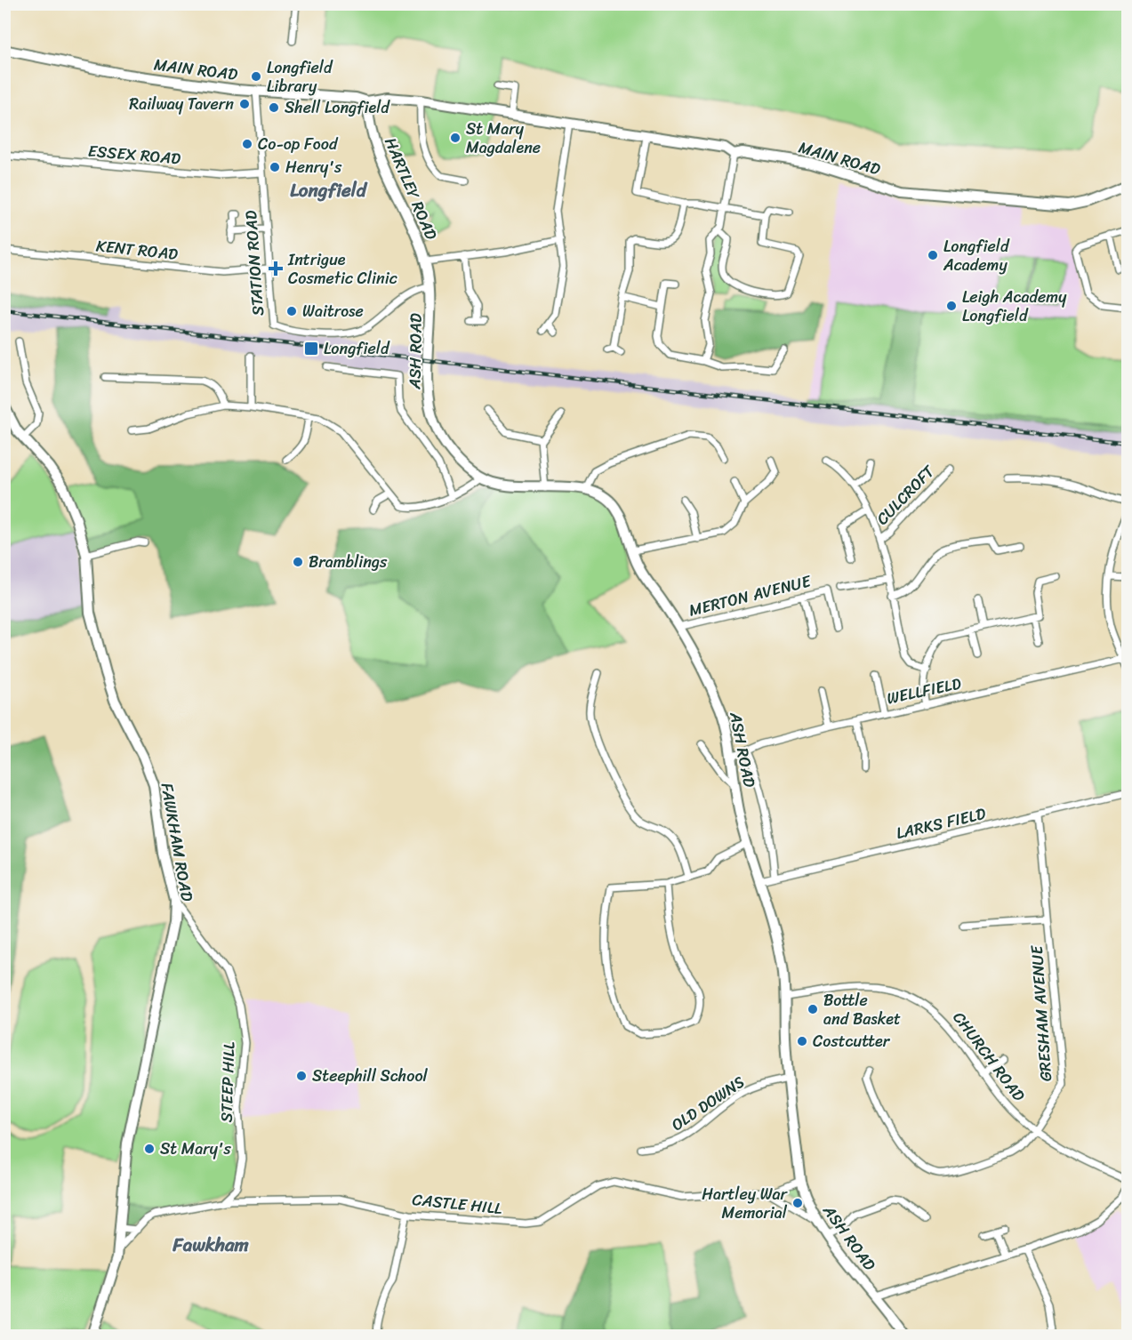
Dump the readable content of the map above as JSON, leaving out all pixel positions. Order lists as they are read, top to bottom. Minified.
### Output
{"streets":{"street":["MAIN ROAD","ESSEX ROAD","HARTLEY ROAD","KENT ROAD","STATION ROAD","ASH ROAD","CULCROFT","MERTON AVENUE","WELLFIELD","LARKS FIELD","FAWKHAM ROAD","GRESHAM AVENUE","CHURCH ROAD","STEEP HILL","OLD DOWNS","CASTLE HILL"]},"crossings":[["MAIN ROAD","HARTLEY ROAD"],["MAIN ROAD","STATION ROAD"],["ESSEX ROAD","STATION ROAD"],["HARTLEY ROAD","STATION ROAD"],["HARTLEY ROAD","ASH ROAD"],["KENT ROAD","STATION ROAD"],["STATION ROAD","ASH ROAD"],["ASH ROAD","MERTON AVENUE"],["ASH ROAD","WELLFIELD"],["ASH ROAD","LARKS FIELD"],["ASH ROAD","CHURCH ROAD"],["ASH ROAD","OLD DOWNS"],["ASH ROAD","CASTLE HILL"],["LARKS FIELD","GRESHAM AVENUE"],["FAWKHAM ROAD","STEEP HILL"],["FAWKHAM ROAD","CASTLE HILL"],["GRESHAM AVENUE","CHURCH ROAD"],["STEEP HILL","CASTLE HILL"]],"districts":["Longfield","Fawkham"],"places":{"other":["Longfield Library","Railway Tavern","Shell Longfield","St Mary Magdalene","Co-op Food","Henry's","Longfield Academy","Leigh Academy Longfield","Waitrose","Bramblings","Bottle and Basket","Costcutter","Steephill School","St Mary's","Hartley War Memorial"],"health":["Intrigue Cosmetic Clinic"],"transit":["Longfield"]}}
